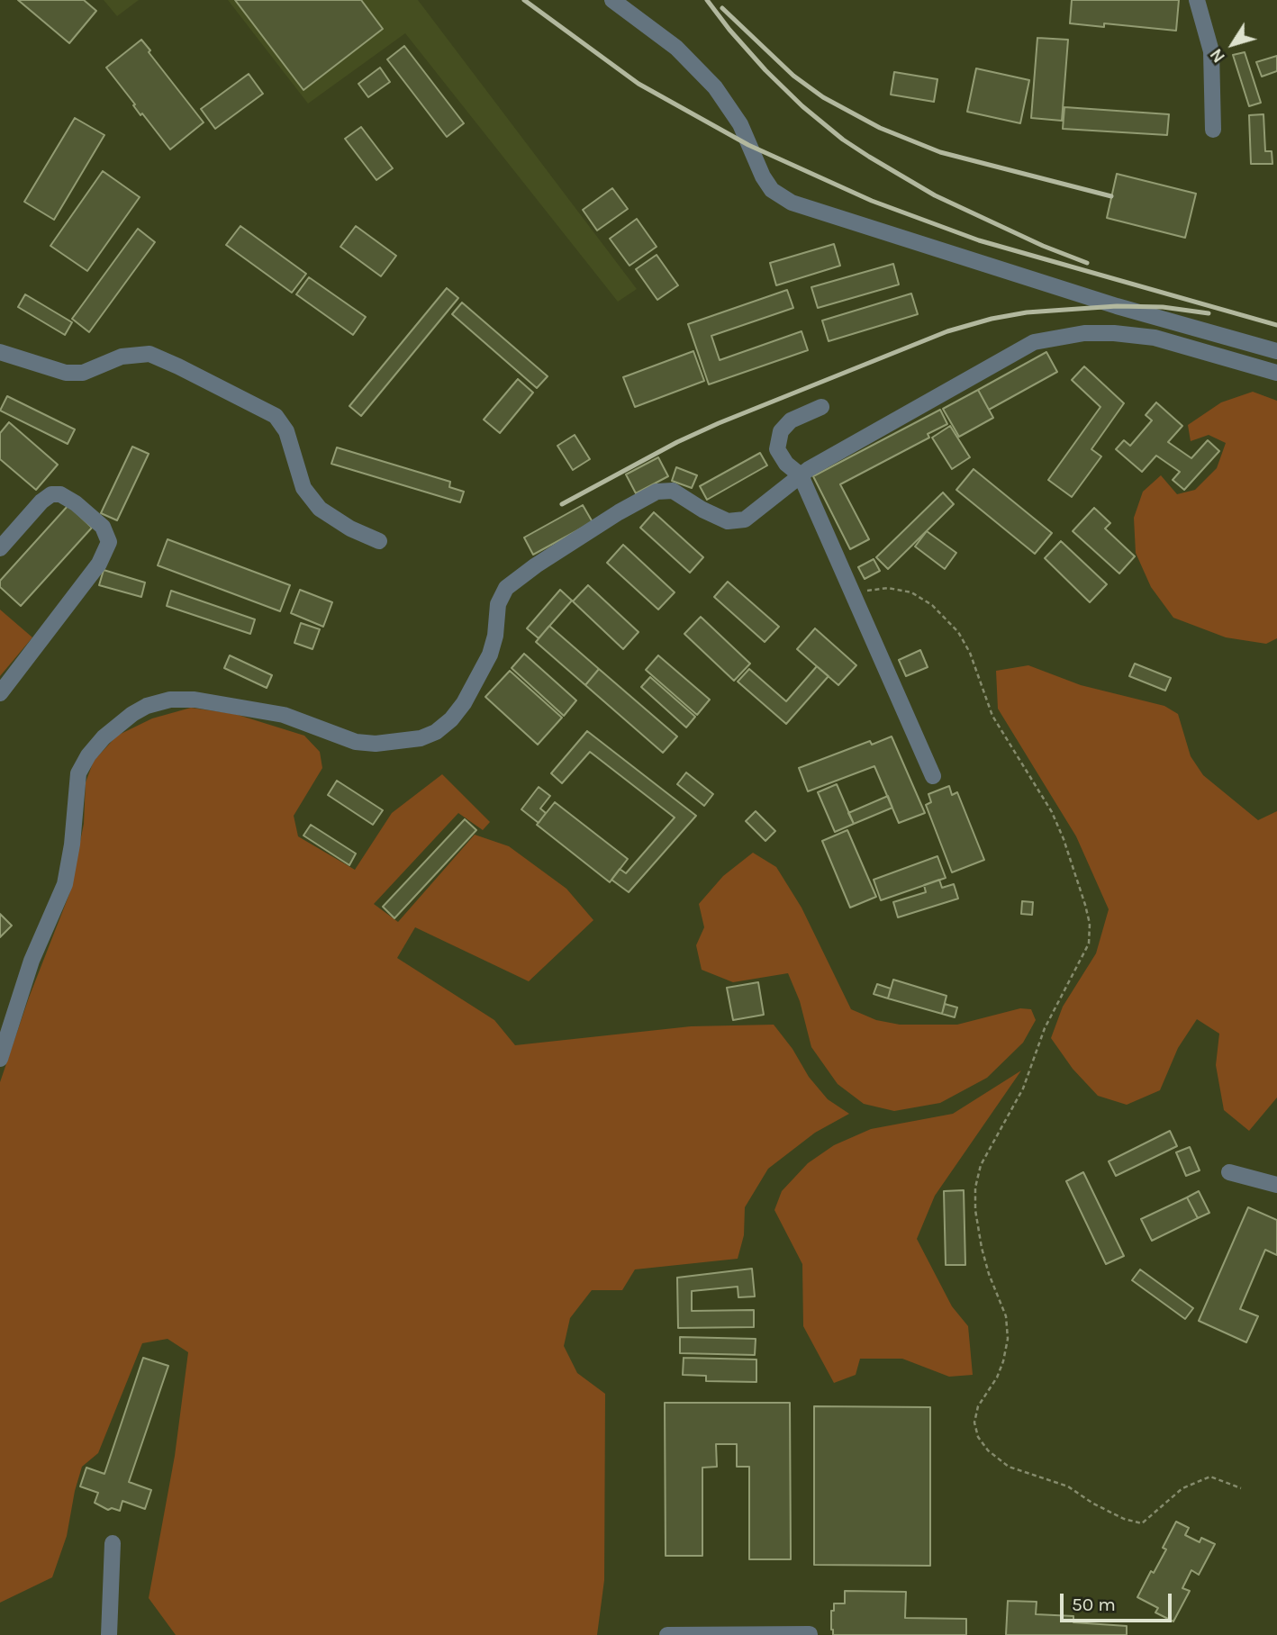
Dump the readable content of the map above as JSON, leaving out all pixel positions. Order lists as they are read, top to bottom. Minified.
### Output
{"scale_bar":"50 m","north":"bottom left"}
